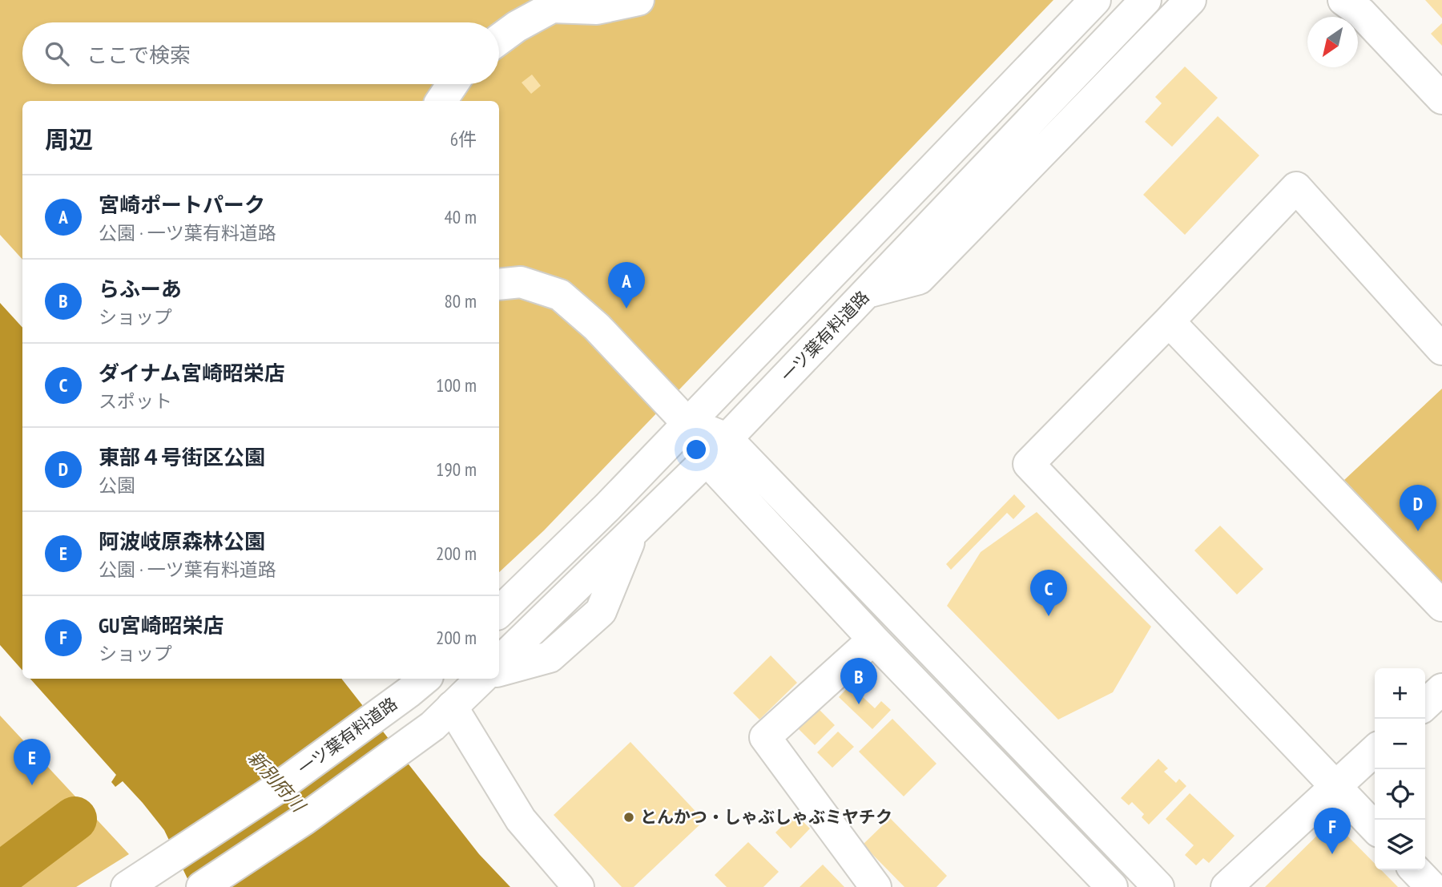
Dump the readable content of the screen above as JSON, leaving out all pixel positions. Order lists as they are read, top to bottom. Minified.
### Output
{"streets":{"street":["一ツ葉有料道路"]},"water":["新別府川"],"places":["とんかつ・しゃぶしゃぶミヤチク"],"north":"bottom left","page":{"search":"ここで検索","heading":["周辺","6件"],"list":[{"mark":"A","name":"宮崎ポートパーク","note":"公園 · 一ツ葉有料道路","value":"40 m"},{"mark":"B","name":"らふーあ","note":"ショップ","value":"80 m"},{"mark":"C","name":"ダイナム宮崎昭栄店","note":"スポット","value":"100 m"},{"mark":"D","name":"東部４号街区公園","note":"公園","value":"190 m"},{"mark":"E","name":"阿波岐原森林公園","note":"公園 · 一ツ葉有料道路","value":"200 m"},{"mark":"F","name":"GU宮崎昭栄店","note":"ショップ","value":"200 m"}],"pins":["A","D","C","B","E","F"],"map_buttons":["+","−"]}}
